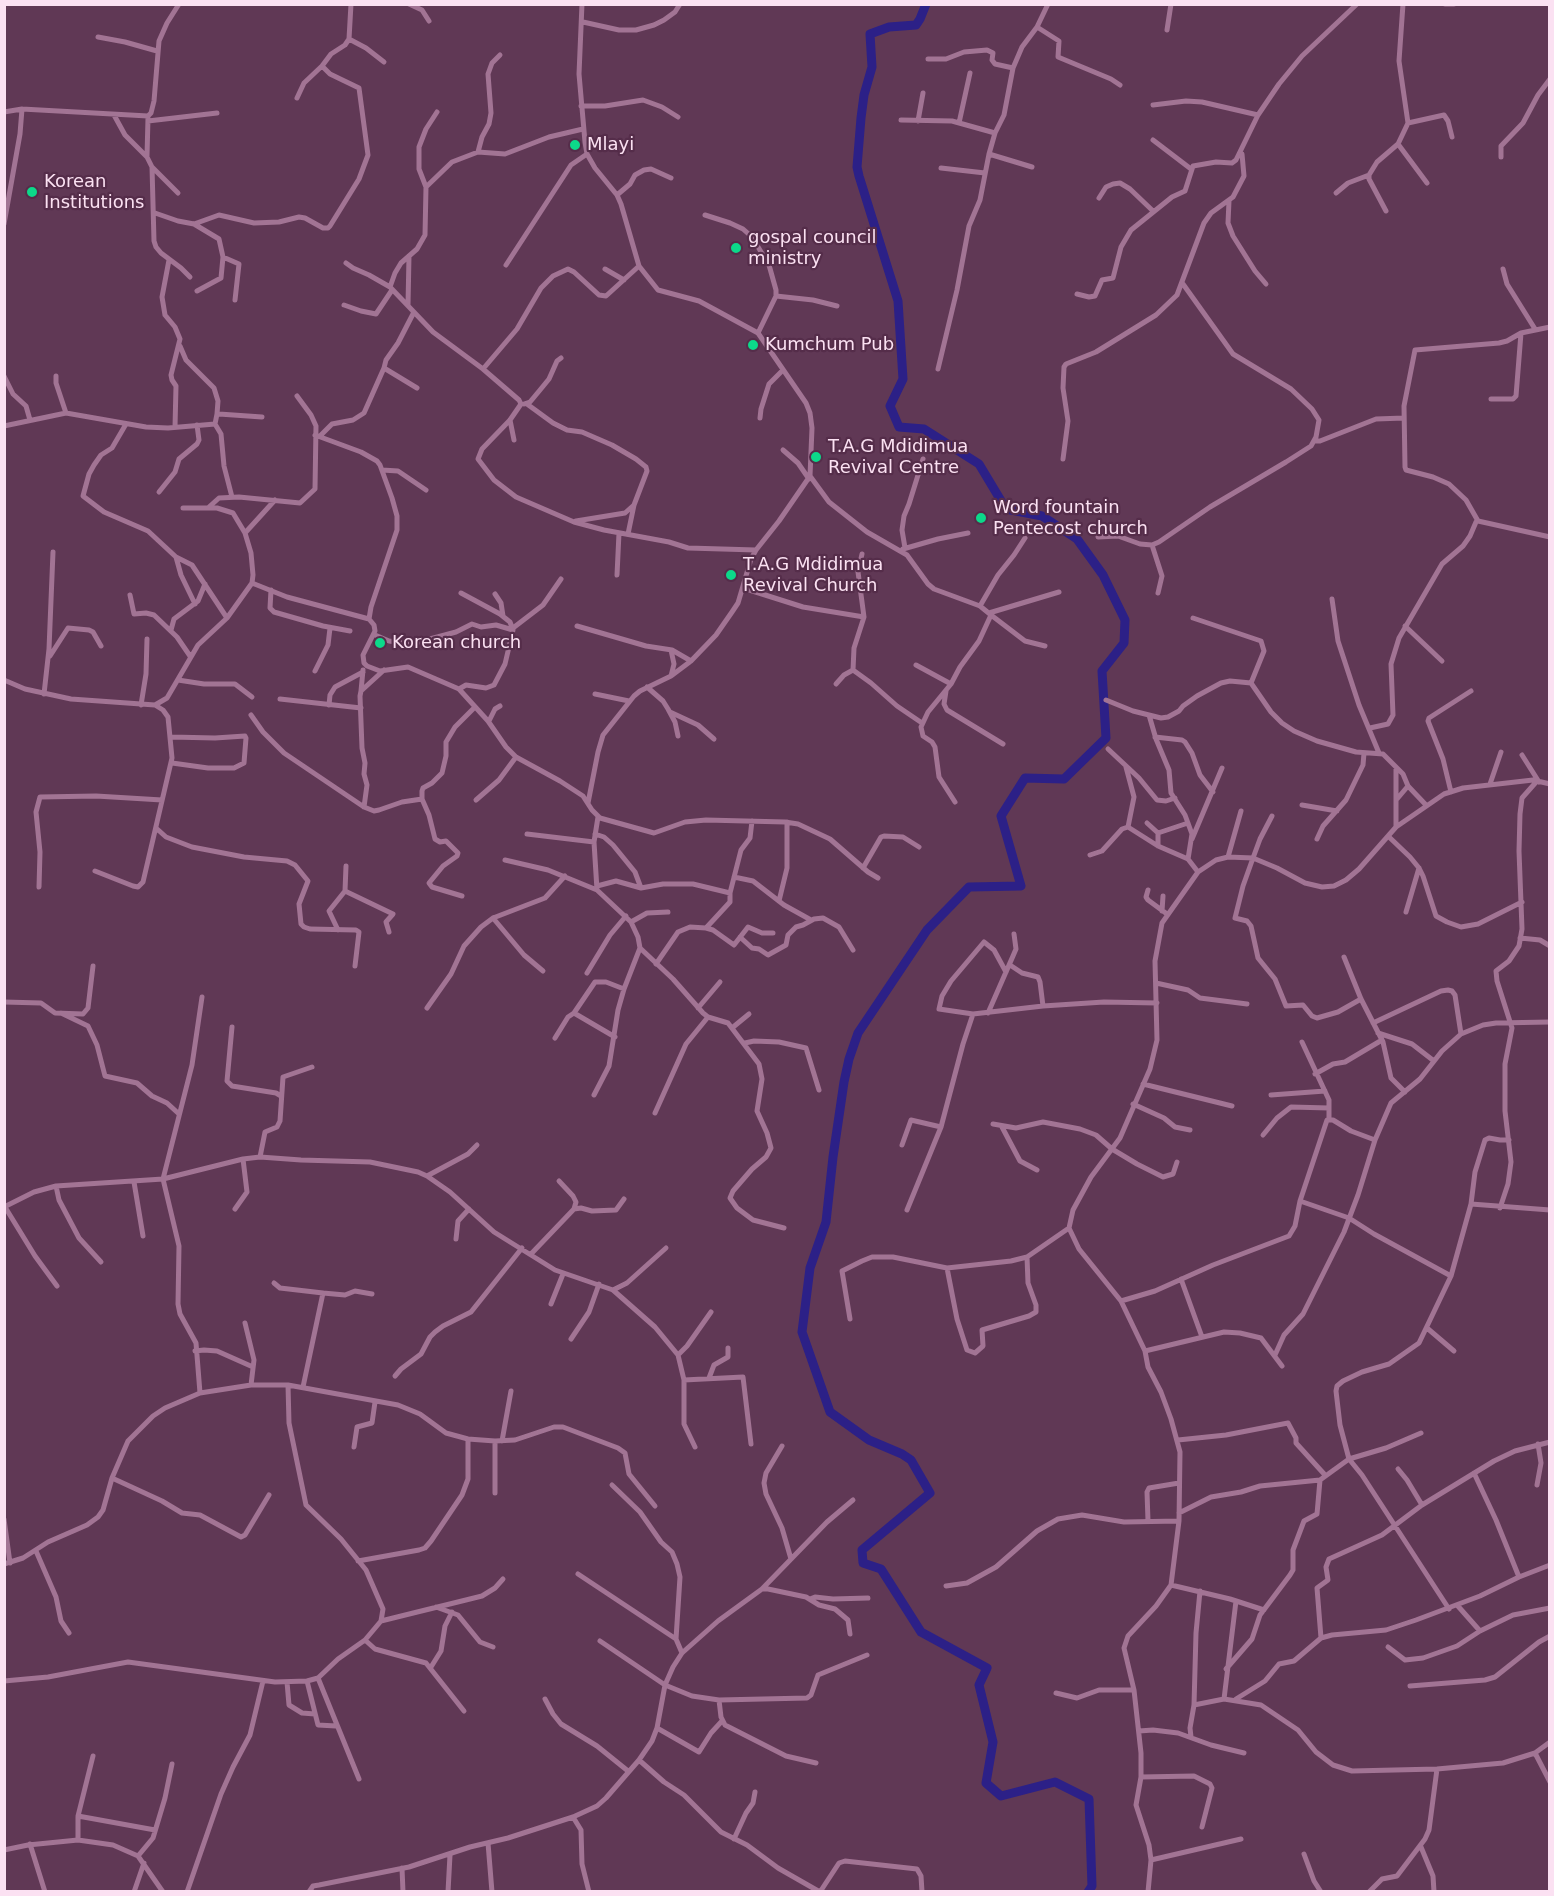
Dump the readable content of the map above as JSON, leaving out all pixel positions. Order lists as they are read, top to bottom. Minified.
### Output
{"places":["Mlayi","Korean Institutions","gospal council ministry","Kumchum Pub","T.A.G Mdidimua Revival Centre","Word fountain Pentecost church","T.A.G Mdidimua Revival Church","Korean church"]}
